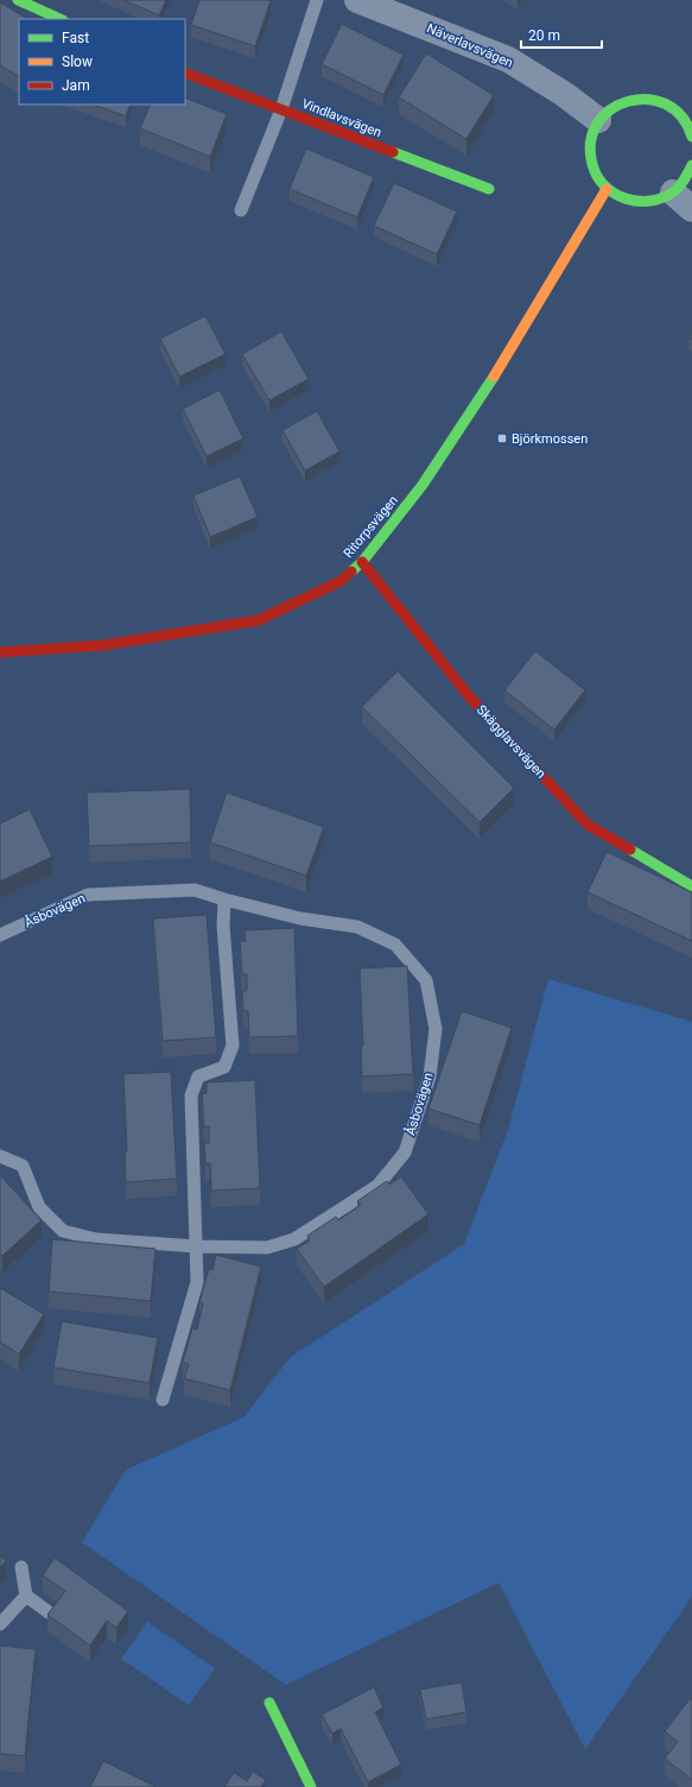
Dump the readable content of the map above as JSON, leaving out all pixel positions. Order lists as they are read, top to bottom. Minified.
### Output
{"streets":{"street":["Näverlavsvägen","Vindlavsvägen","Ritorpsvägen","Skägglavsvägen"],"lane":["Åsbovägen"]},"crossings":[["Ritorpsvägen","Skägglavsvägen"]],"places":{"transit":["Björkmossen"]},"legend":["Fast","Slow","Jam"],"scale_bar":"20 m"}
